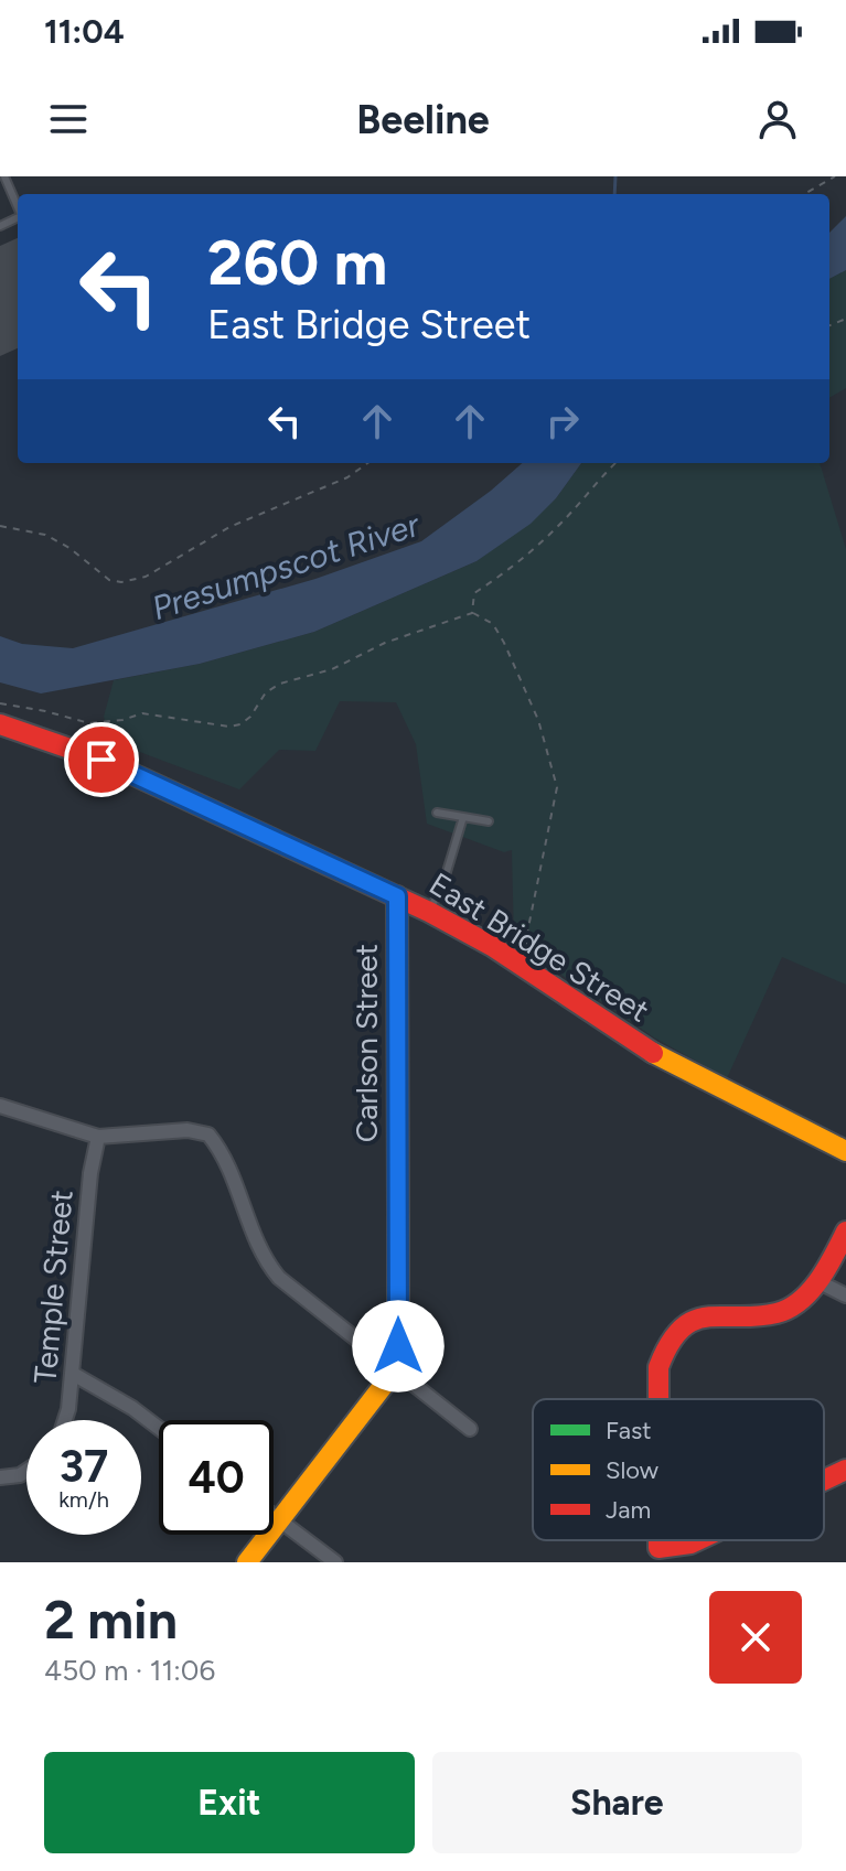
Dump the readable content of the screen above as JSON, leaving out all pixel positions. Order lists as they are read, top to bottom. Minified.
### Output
{"streets":{"street":["East Bridge Street","Carlson Street","Temple Street"]},"crossings":[["East Bridge Street","Carlson Street"]],"water":["Presumpscot River"],"legend":["Fast","Slow","Jam"],"page":{"status":"11:04","header":"Beeline","turn":["260 m","East Bridge Street"],"speed":"37 km/h","limit":"40","heading":["2 min","450 m · 11:06"],"buttons":["Exit","Share"]}}
